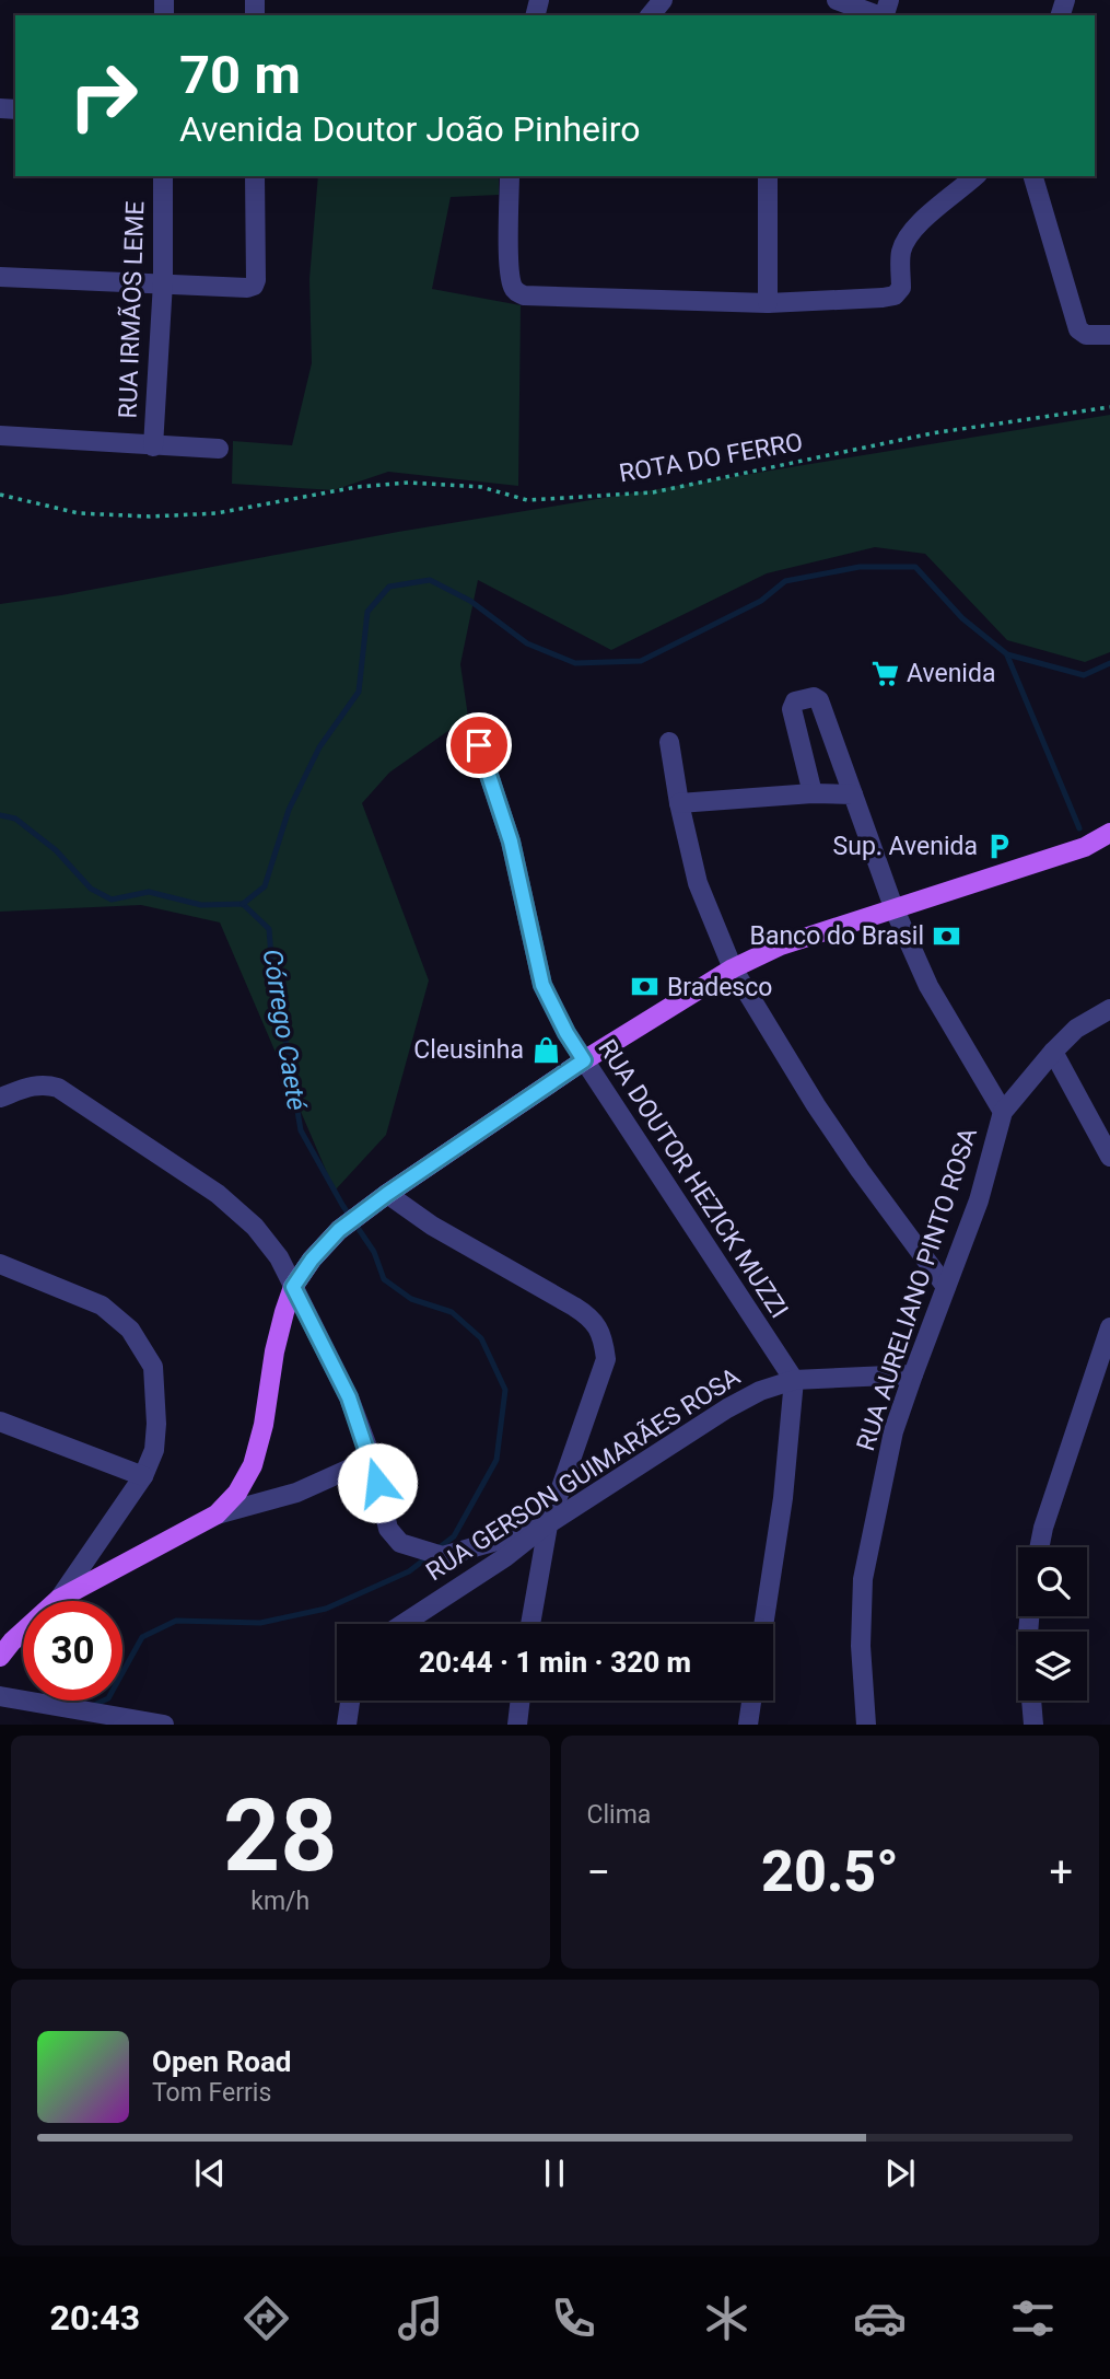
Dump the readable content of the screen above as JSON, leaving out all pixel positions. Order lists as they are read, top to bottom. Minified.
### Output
{"streets":{"street":["RUA IRMÃOS LEME","RUA DOUTOR HEZICK MUZZI","RUA AURELIANO PINTO ROSA","RUA GERSON GUIMARÃES ROSA"],"path":["ROTA DO FERRO"]},"crossings":[["RUA DOUTOR HEZICK MUZZI","RUA GERSON GUIMARÃES ROSA"],["RUA AURELIANO PINTO ROSA","RUA GERSON GUIMARÃES ROSA"]],"water":["Córrego Caeté"],"places":{"supermarket":["Avenida"],"parking":["Sup. Avenida"],"bank":["Banco do Brasil","Bradesco"],"shop":["Cleusinha"]},"page":{"turn":["70 m","Avenida Doutor João Pinheiro"],"limit":"30","trip":"20:44 · 1 min · 320 m","tile":[["28","km/h"],"Clima"],"heat":["−","20.5°","+"],"song":["Open Road","Tom Ferris"],"tabs":"20:43"}}
